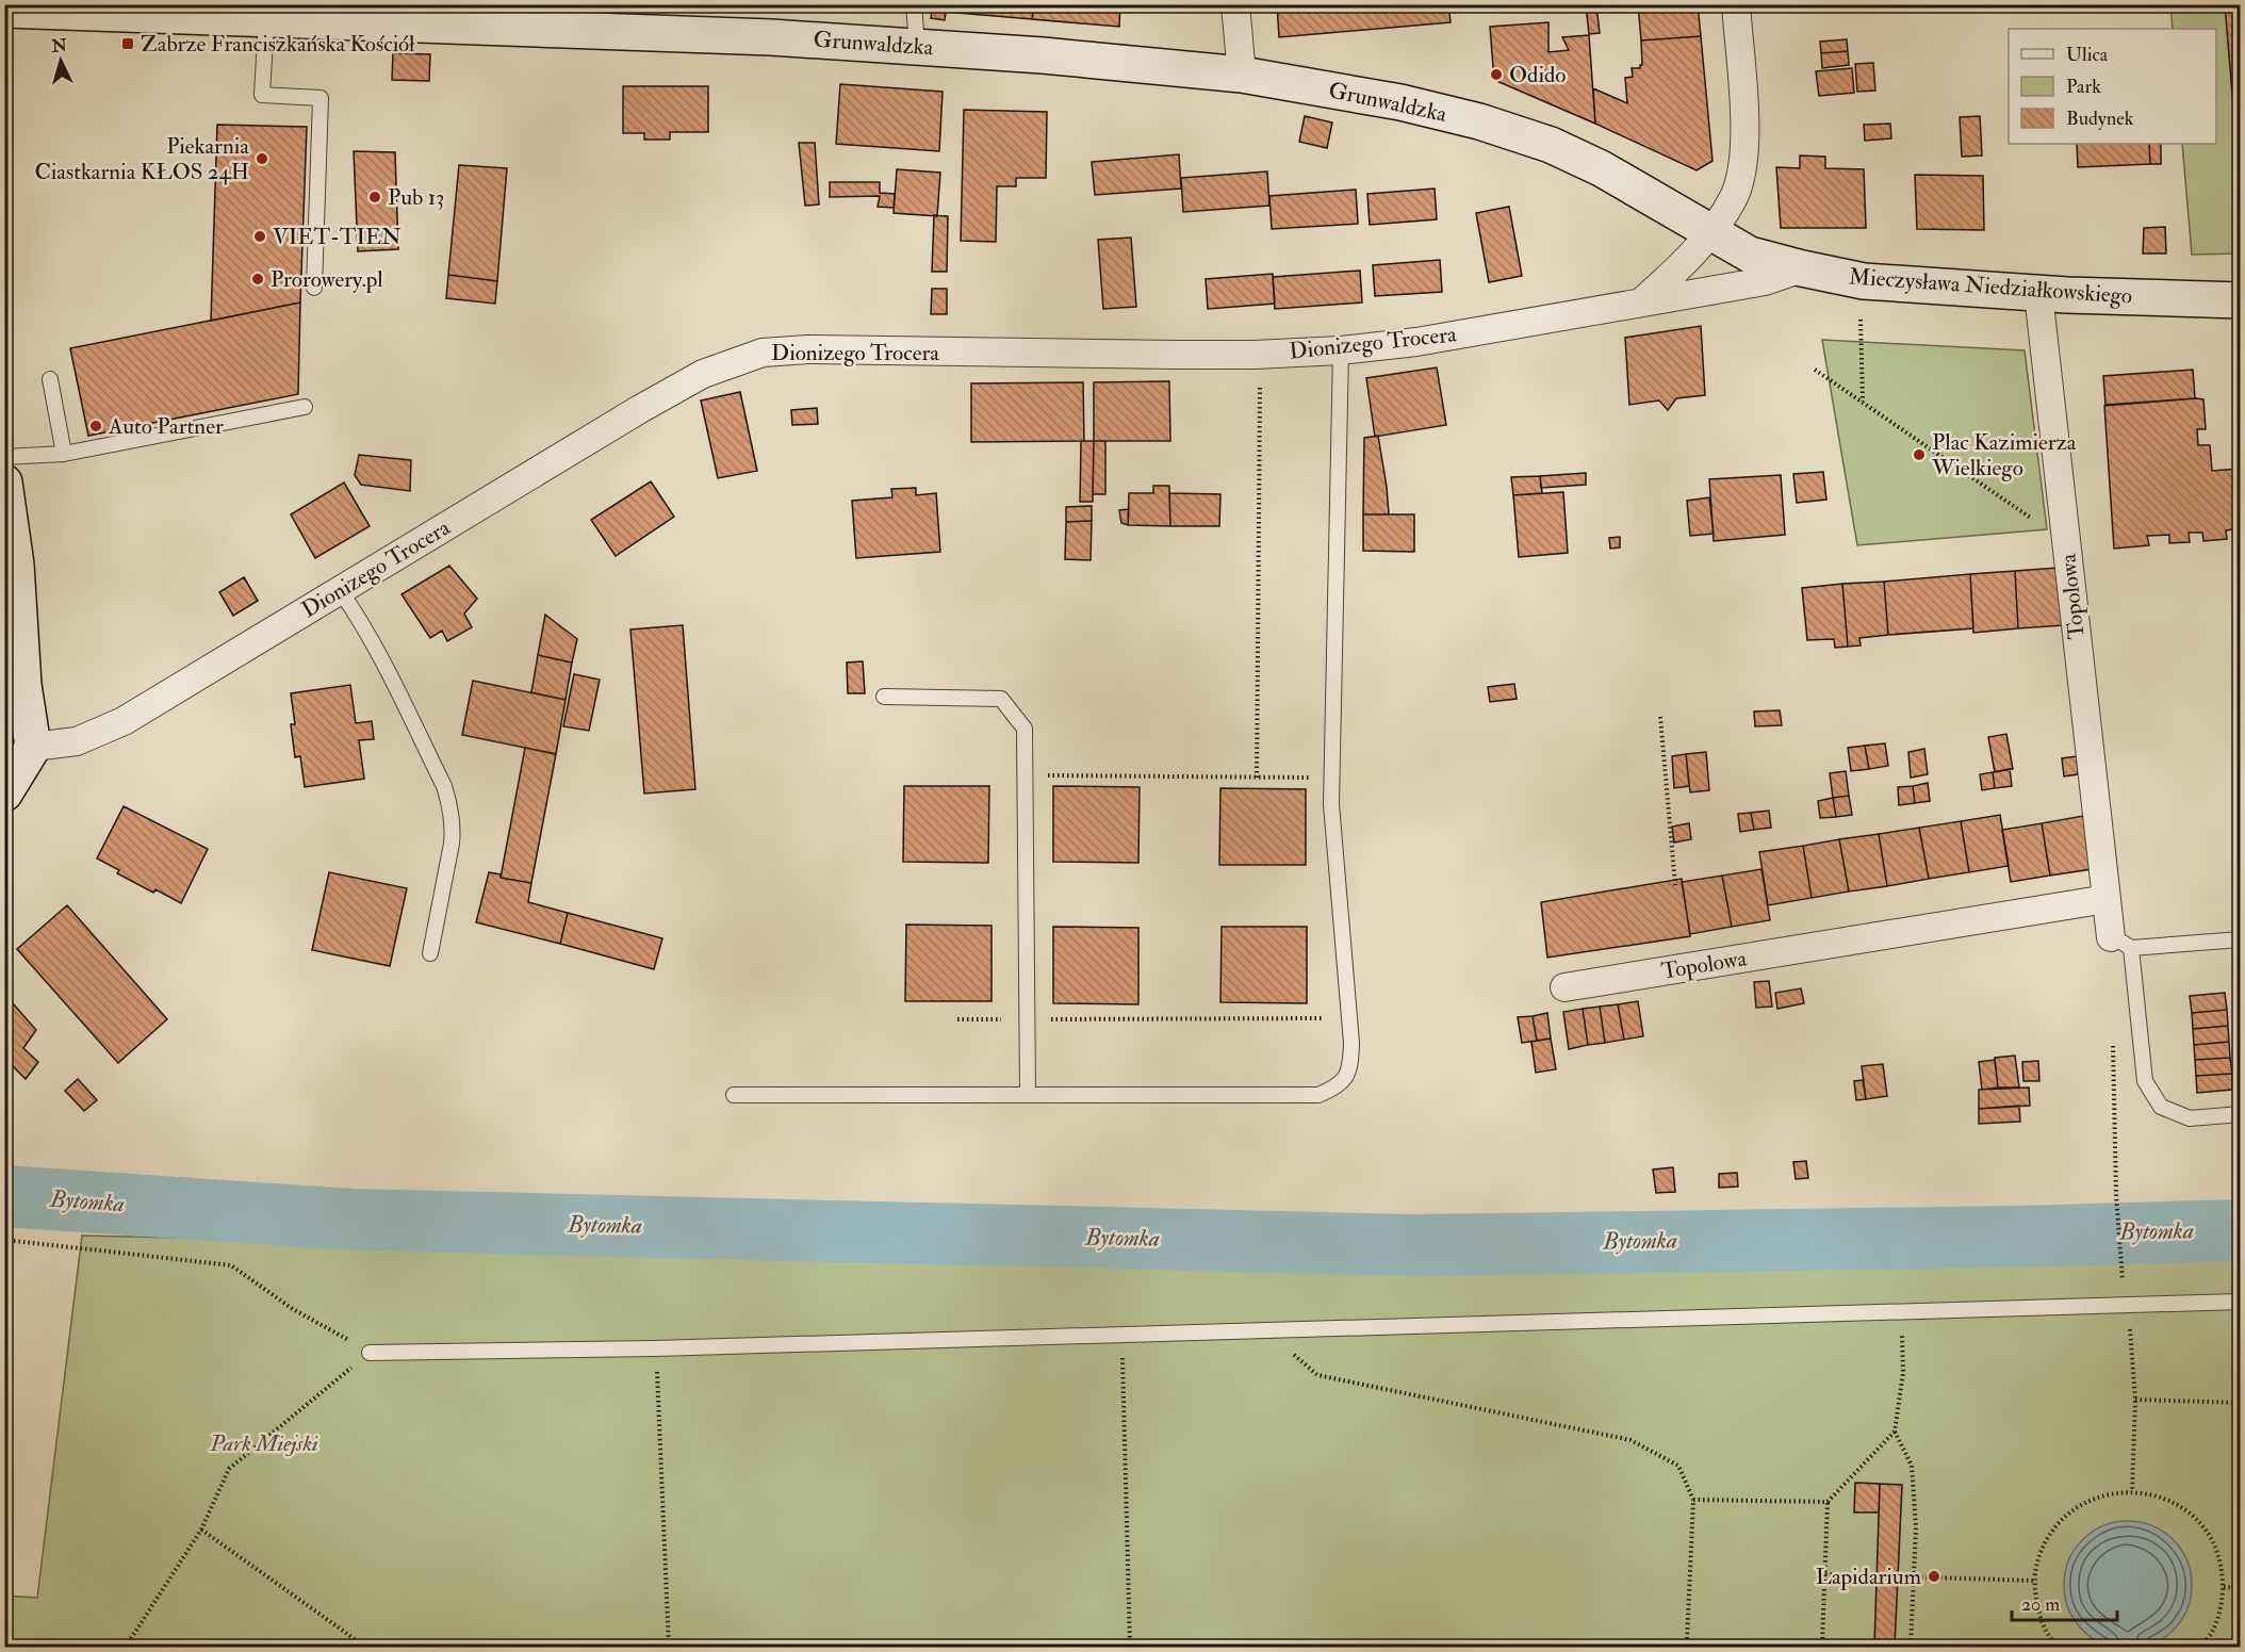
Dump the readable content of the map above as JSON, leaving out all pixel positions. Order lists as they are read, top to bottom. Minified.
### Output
{"streets":{"street":["Grunwaldzka","Mieczysława Niedziałkowskiego","Dionizego Trocera","Topolowa"]},"crossings":[["Grunwaldzka","Mieczysława Niedziałkowskiego"],["Mieczysława Niedziałkowskiego","Dionizego Trocera"],["Mieczysława Niedziałkowskiego","Topolowa"]],"water":["Bytomka"],"parks":["Park Miejski"],"places":{"transit":["Zabrze Franciszkańska Kościół"],"other":["Odido","Piekarnia Ciastkarnia KŁOS 24H","Pub 13","VIET-TIEN","Prorowery.pl","Auto Partner","Plac Kazimierza Wielkiego","Lapidarium"]},"legend":["Ulica","Park","Budynek"],"scale_bar":"20 m","north":"top"}
